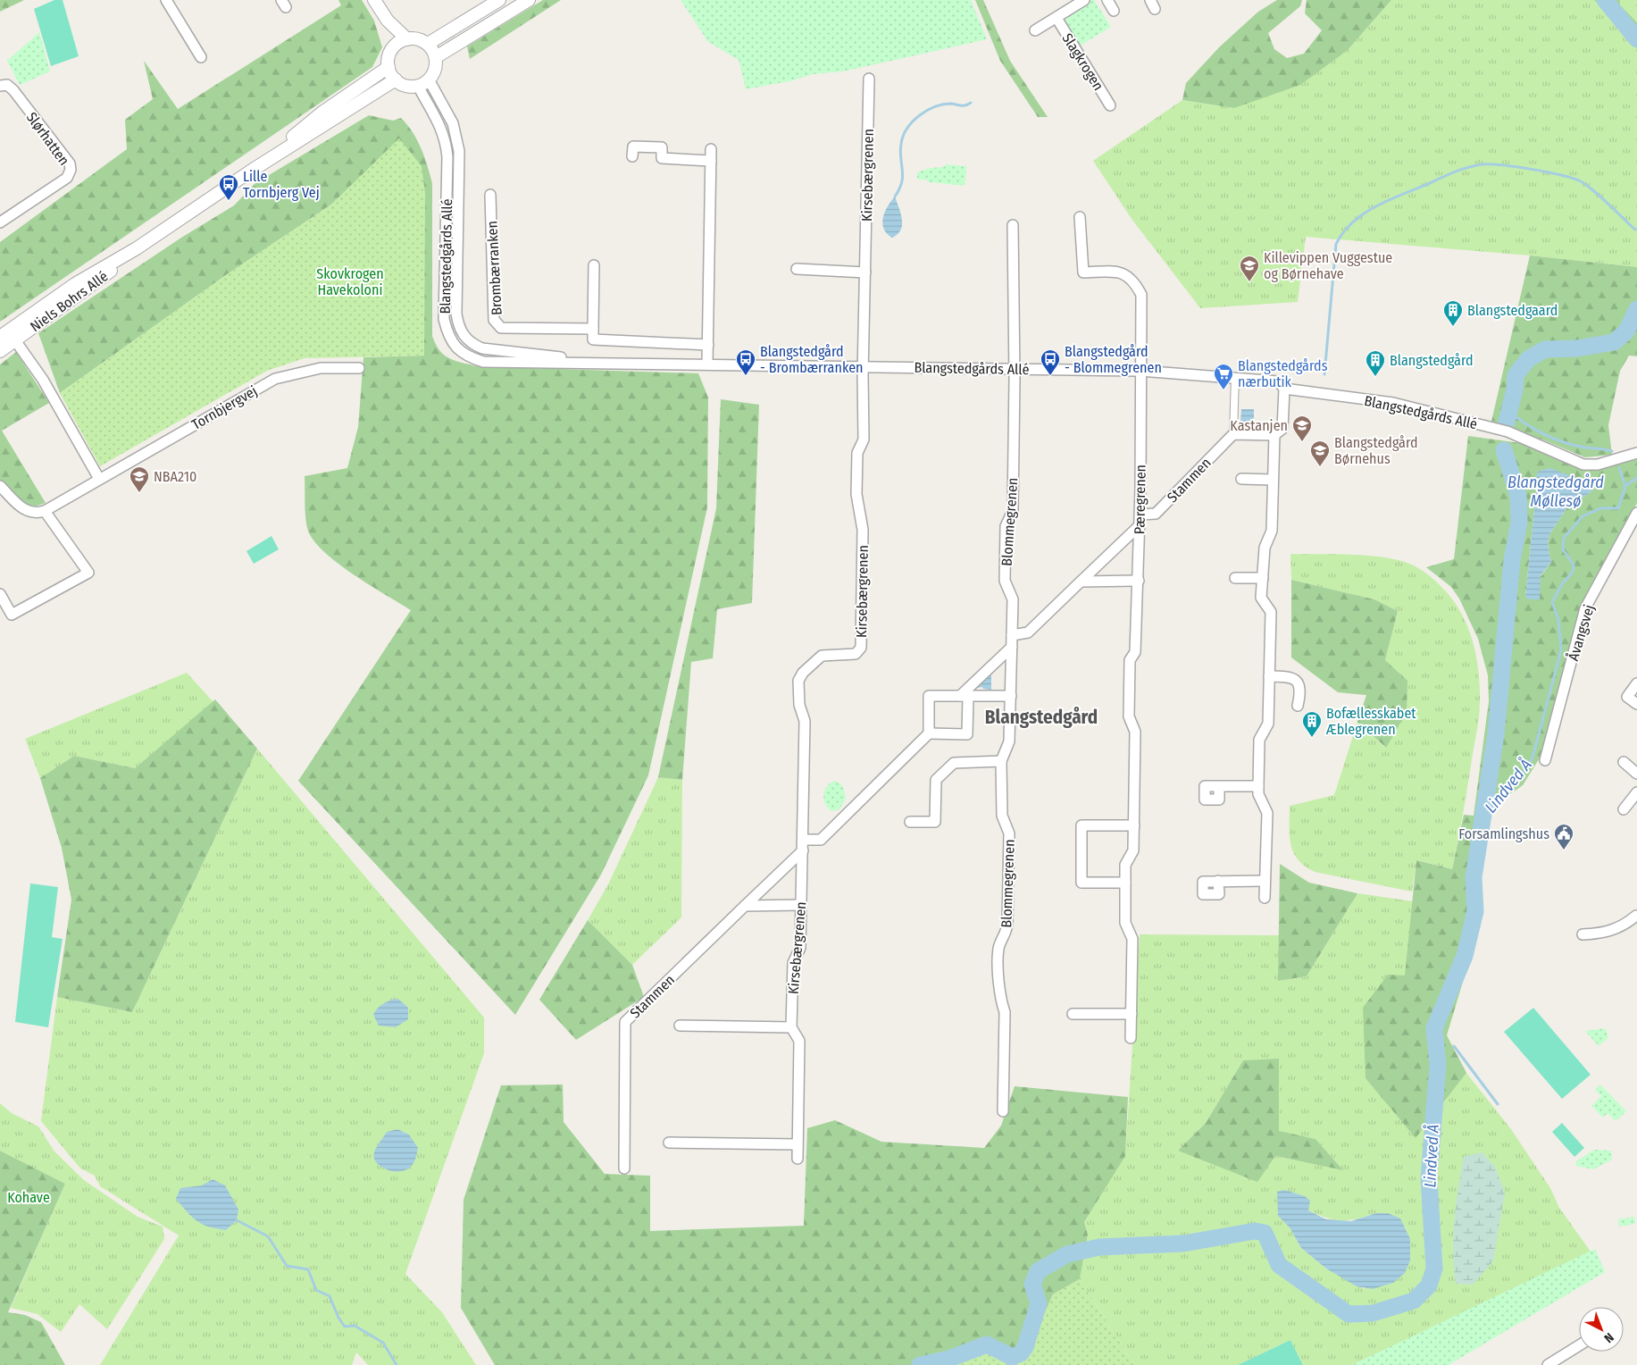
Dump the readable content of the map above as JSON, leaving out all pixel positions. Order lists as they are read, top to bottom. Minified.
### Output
{"streets":{"street":["Slagkrogen","Slørhatten","Kirsebærgrenen","Blangstedgårds Allé","Brombærranken","Niels Bohrs Allé","Tornbjergvej","Stammen","Pæregrenen","Blommegrenen","Åvangsvej"]},"crossings":[["Kirsebærgrenen","Blangstedgårds Allé"],["Kirsebærgrenen","Stammen"],["Blangstedgårds Allé","Niels Bohrs Allé"],["Blangstedgårds Allé","Pæregrenen"],["Blangstedgårds Allé","Blommegrenen"],["Stammen","Pæregrenen"],["Stammen","Blommegrenen"]],"districts":["Blangstedgård"],"water":["Blangstedgård Møllesø","Lindved Å"],"parks":["Skovkrogen Havekoloni","Kohave"],"places":{"bus stop":["Lille Tornbjerg Vej","Blangstedgård - Brombærranken","Blangstedgård - Blommegrenen"],"school or university":["Killevippen Vuggestue og Børnehave","Kastanjen","Blangstedgård Børnehus","NBA210"],"building":["Blangstedgaard","Blangstedgård","Bofællesskabet Æblegrenen"],"supermarket":["Blangstedgårds nærbutik"],"public building":["Forsamlingshus"]},"north":"bottom right"}
